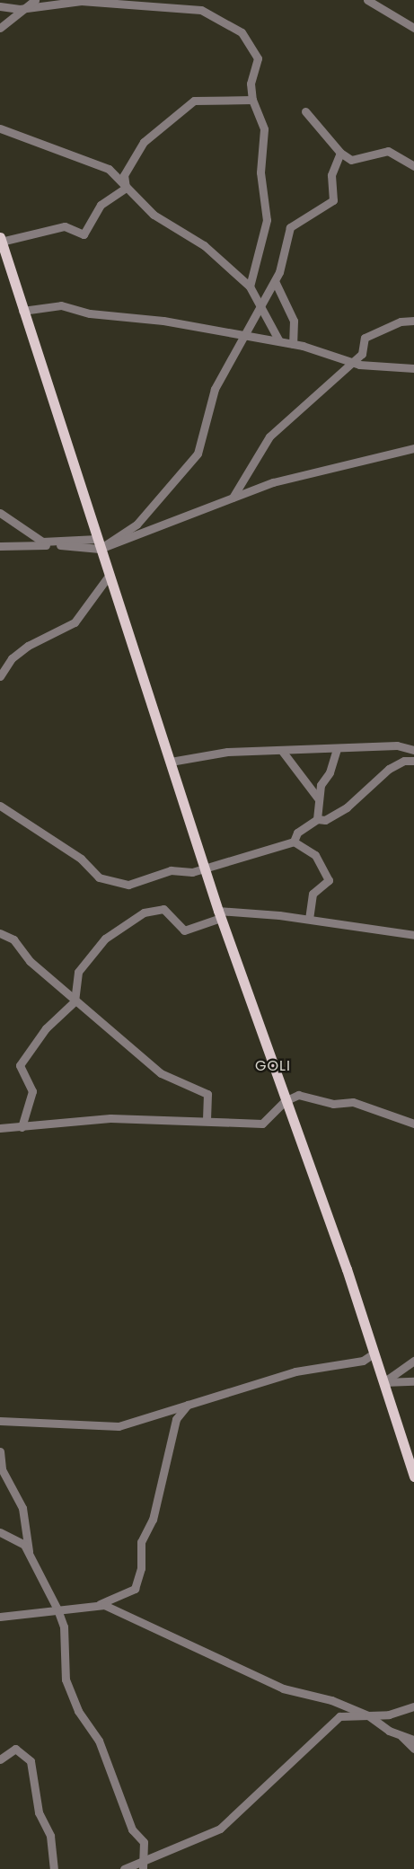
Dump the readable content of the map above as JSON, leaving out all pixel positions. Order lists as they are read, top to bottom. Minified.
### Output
{"districts":["GOLI"]}
